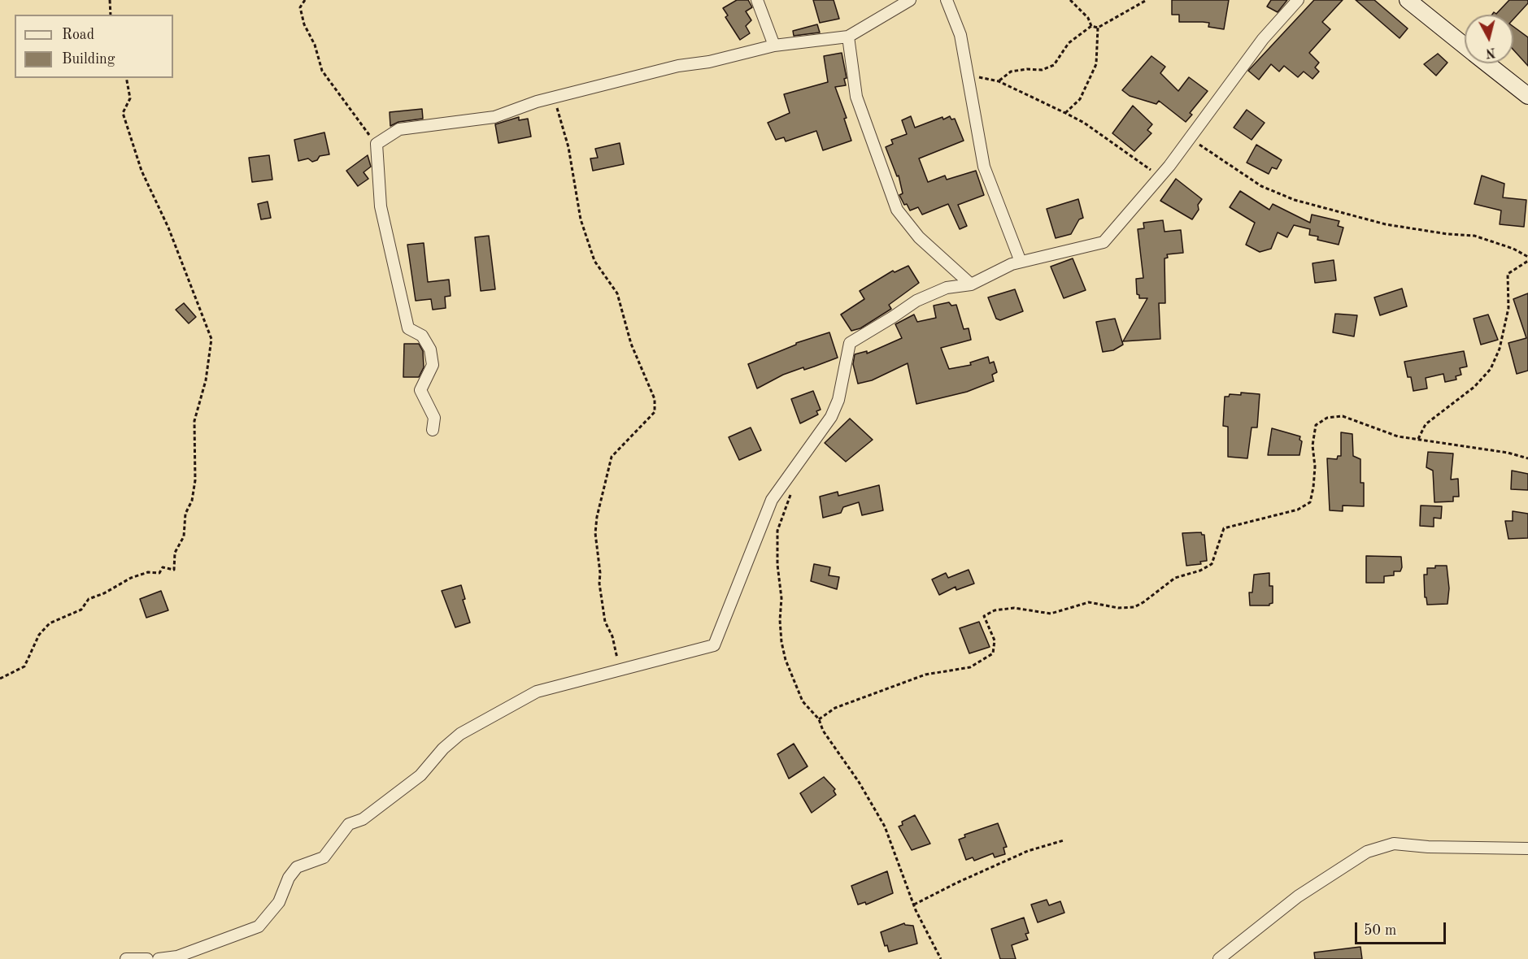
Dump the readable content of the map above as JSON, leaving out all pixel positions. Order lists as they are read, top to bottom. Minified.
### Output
{"legend":["Road","Building"],"scale_bar":"50 m","north":"bottom"}
